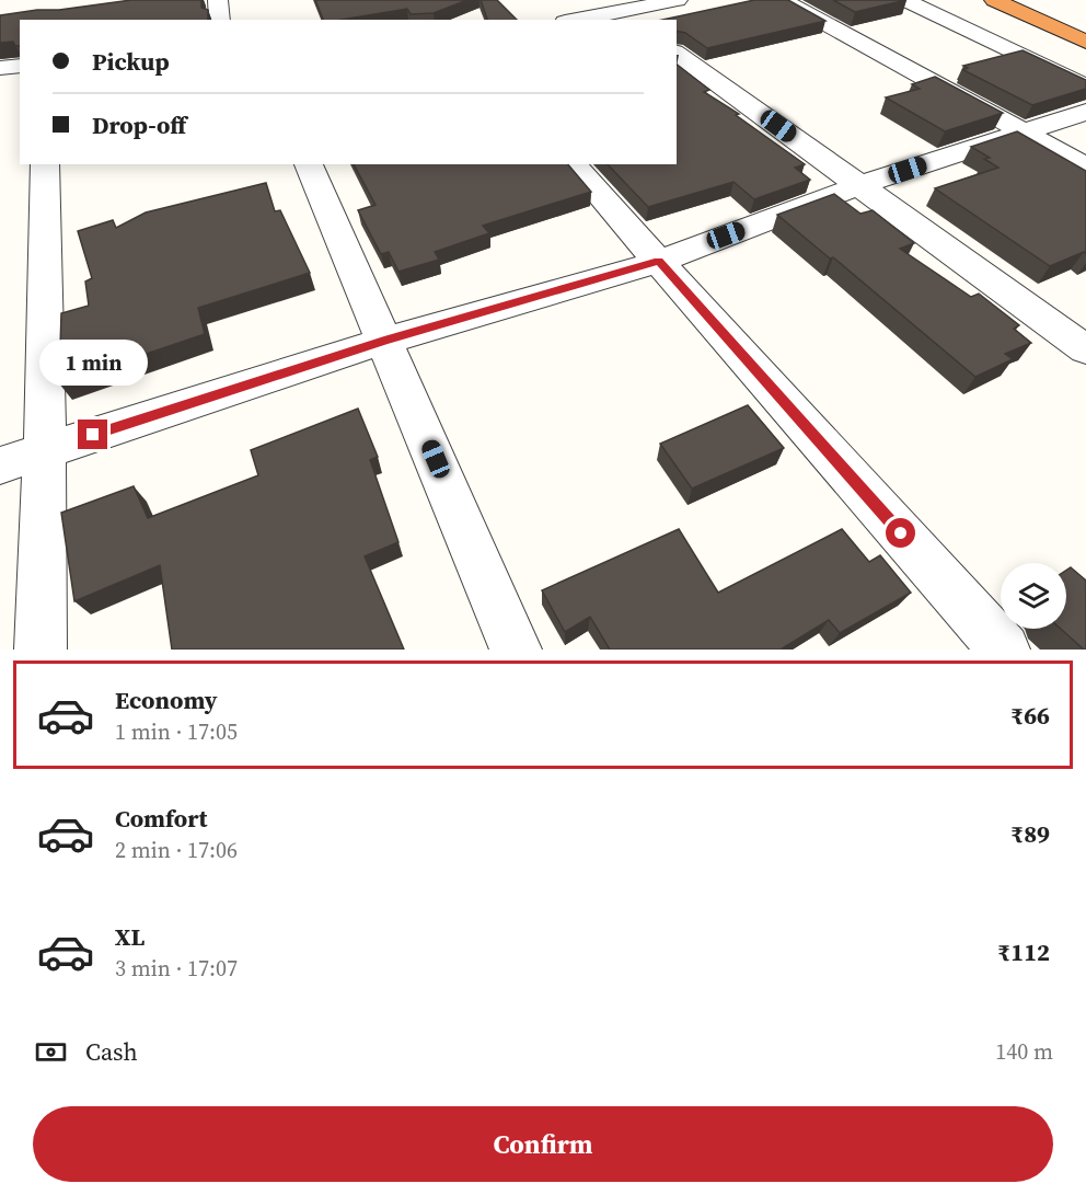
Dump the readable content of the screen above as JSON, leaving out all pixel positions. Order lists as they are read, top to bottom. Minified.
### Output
{"page":{"banner":["Pickup","Drop-off"],"bubble":"1 min","list":[{"name":"Economy","note":"1 min · 17:05","value":"₹66"},{"name":"Comfort","note":"2 min · 17:06","value":"₹89"},{"name":"XL","note":"3 min · 17:07","value":"₹112"}],"pay":["Cash","140 m"],"buttons":"Confirm"}}
